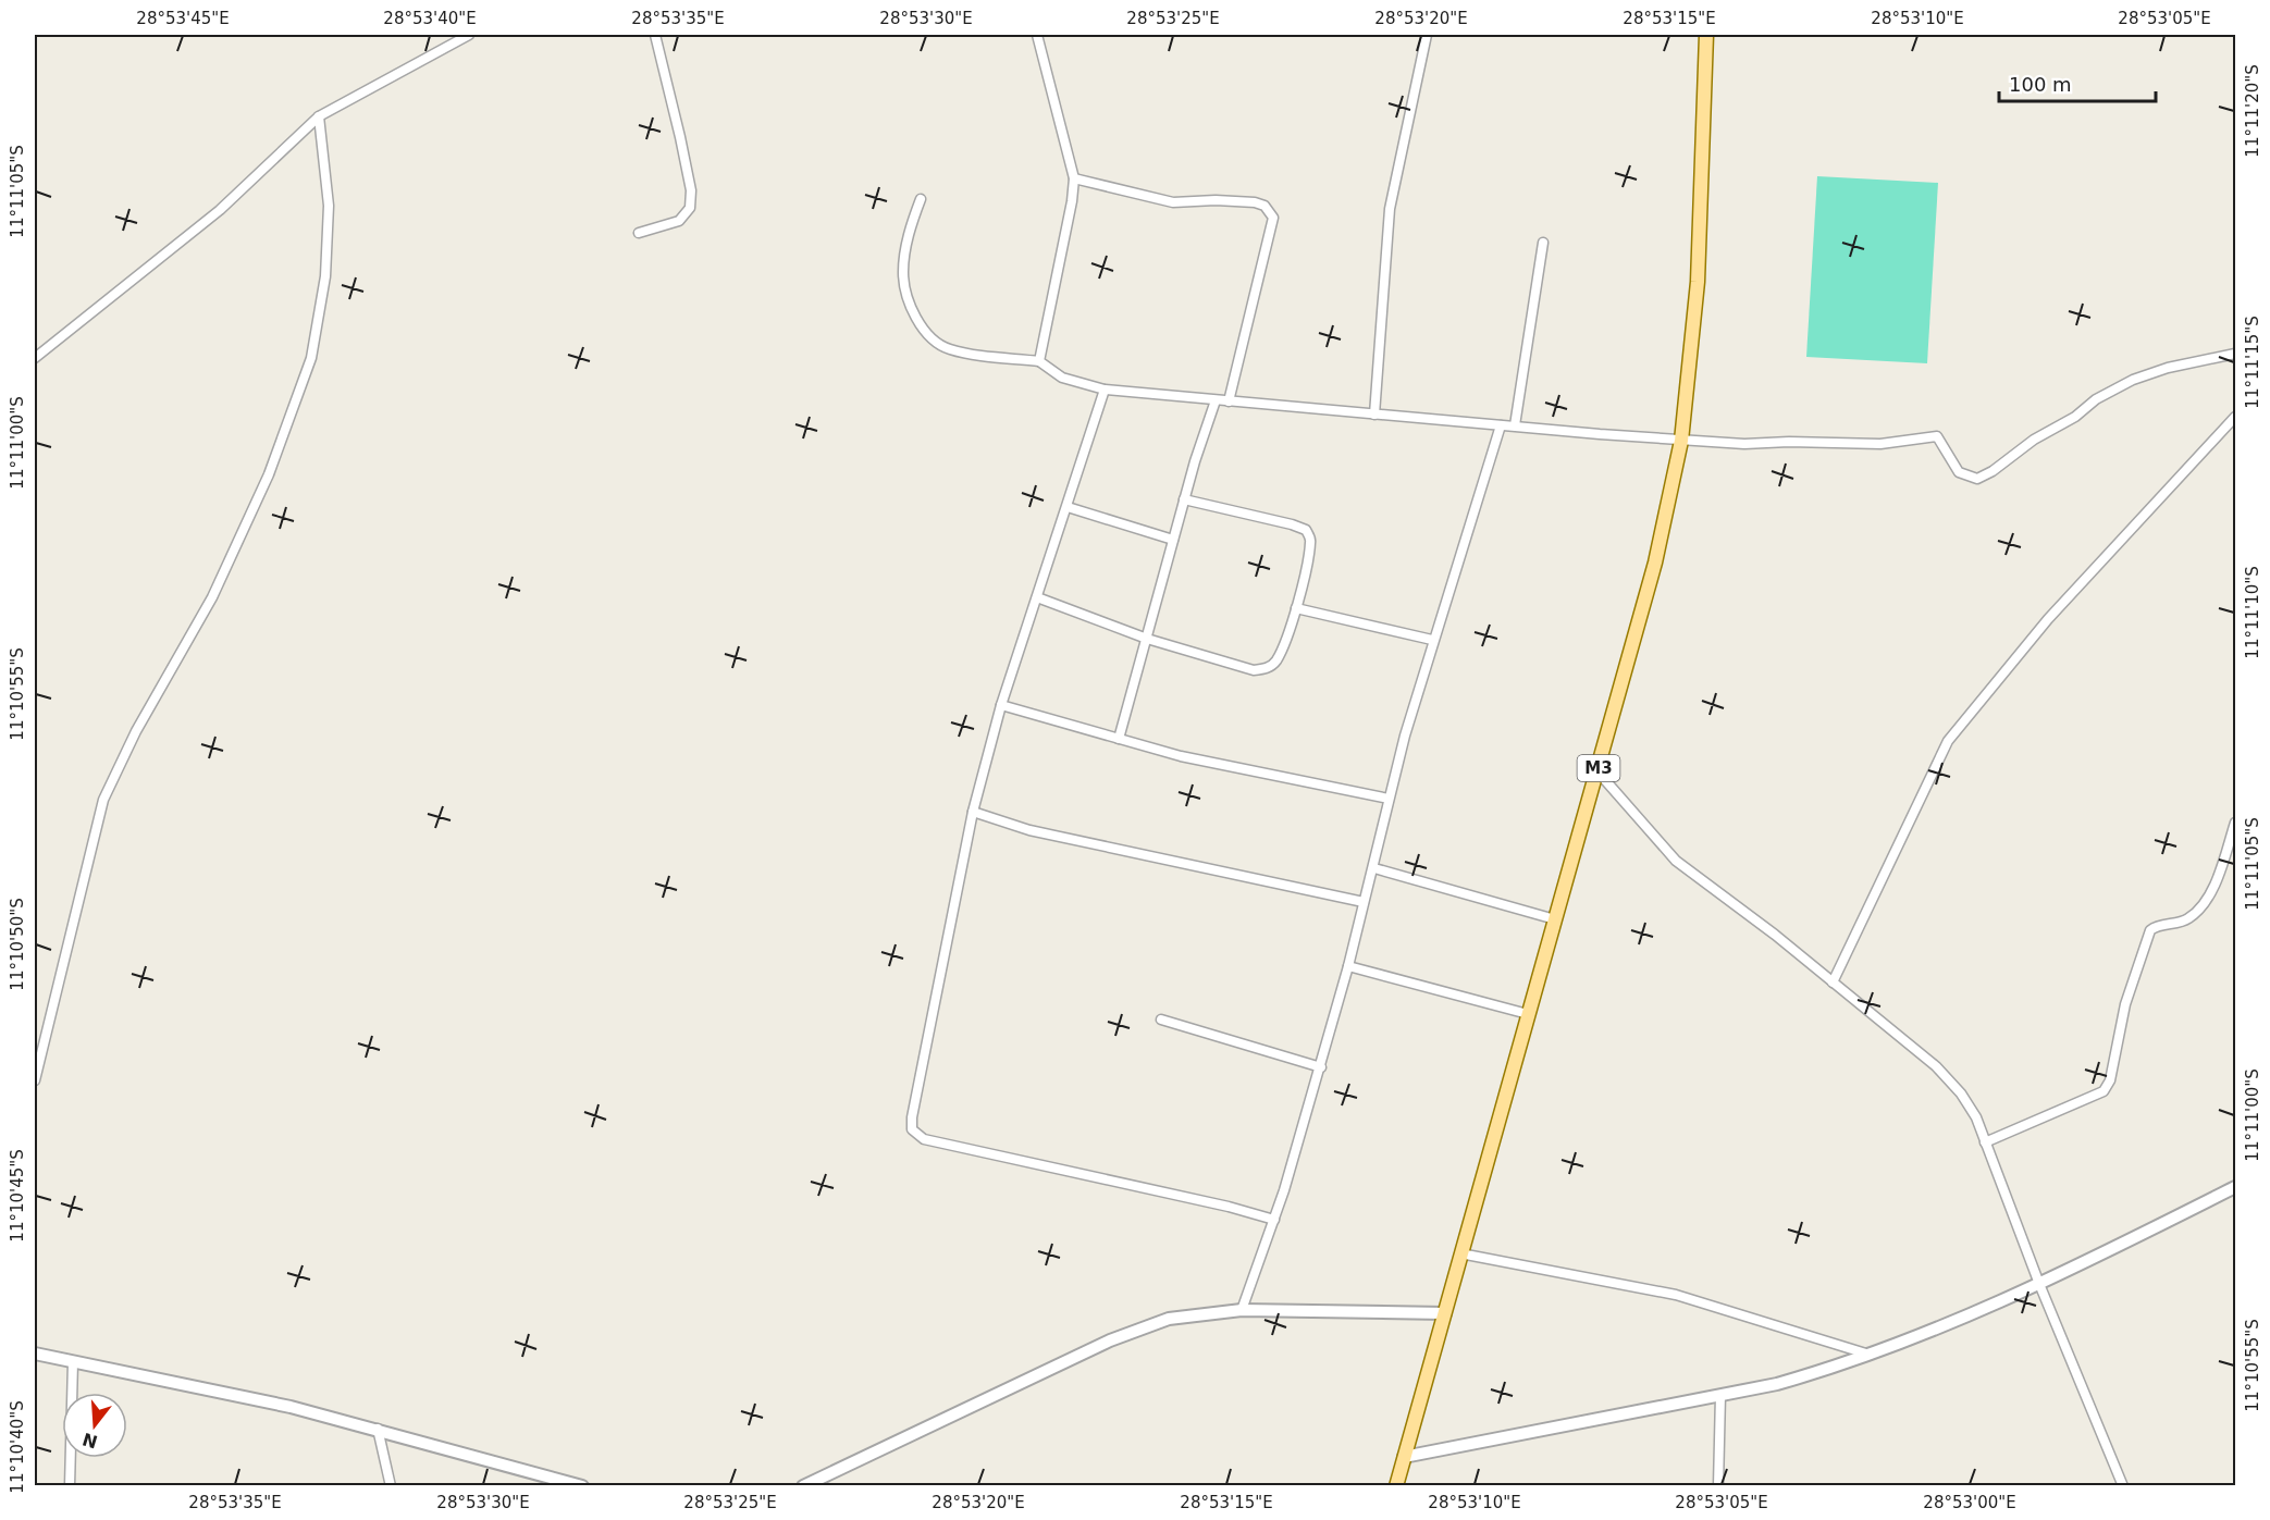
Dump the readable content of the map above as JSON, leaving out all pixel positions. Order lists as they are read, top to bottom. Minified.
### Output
{"streets":{"main road":["M3"]},"scale_bar":"100 m","north":"bottom","coordinates":["28°53'45\"E","28°53'40\"E","28°53'35\"E","28°53'30\"E","28°53'25\"E","28°53'20\"E","28°53'15\"E","28°53'10\"E","28°53'05\"E","11°11'20\"S","11°11'05\"S","11°11'15\"S","11°11'00\"S","11°11'10\"S","11°10'55\"S","11°10'50\"S","11°10'45\"S","11°10'40\"S","28°53'00\"E"]}
